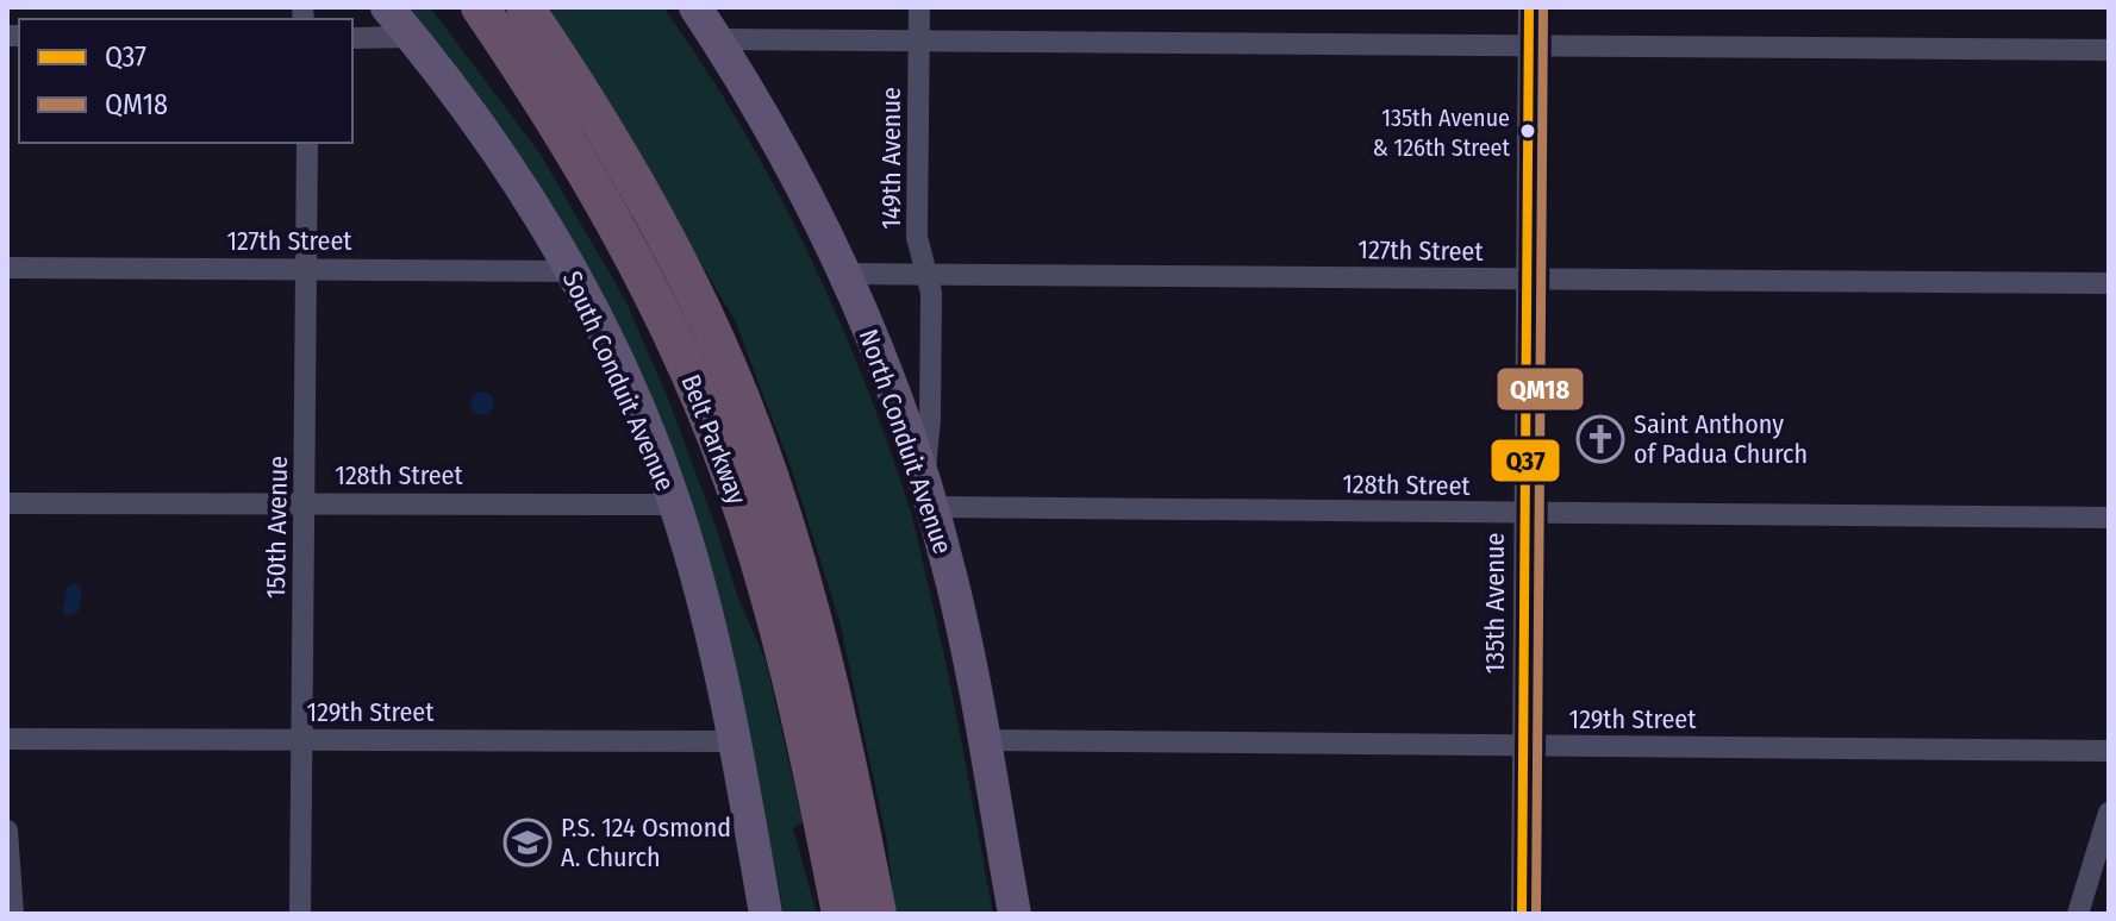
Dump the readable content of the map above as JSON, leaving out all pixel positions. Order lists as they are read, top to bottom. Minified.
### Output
{"streets":{"highway":["Belt Parkway"],"main road":["South Conduit Avenue","North Conduit Avenue"],"street":["149th Avenue","127th Street","128th Street","150th Avenue","135th Avenue","129th Street"]},"crossings":[["149th Avenue","127th Street"],["149th Avenue","North Conduit Avenue"],["149th Avenue","128th Street"],["127th Street","South Conduit Avenue"],["127th Street","North Conduit Avenue"],["127th Street","150th Avenue"],["127th Street","135th Avenue"],["South Conduit Avenue","128th Street"],["South Conduit Avenue","129th Street"],["North Conduit Avenue","128th Street"],["North Conduit Avenue","129th Street"],["128th Street","150th Avenue"],["128th Street","135th Avenue"],["150th Avenue","129th Street"],["135th Avenue","129th Street"]],"places":{"other":["135th Avenue & 126th Street"],"church":["Saint Anthony of Padua Church"],"school or university":["P.S. 124 Osmond A. Church"]},"lines":["transit line Q37","transit line QM18"],"legend":["Q37","QM18"]}
